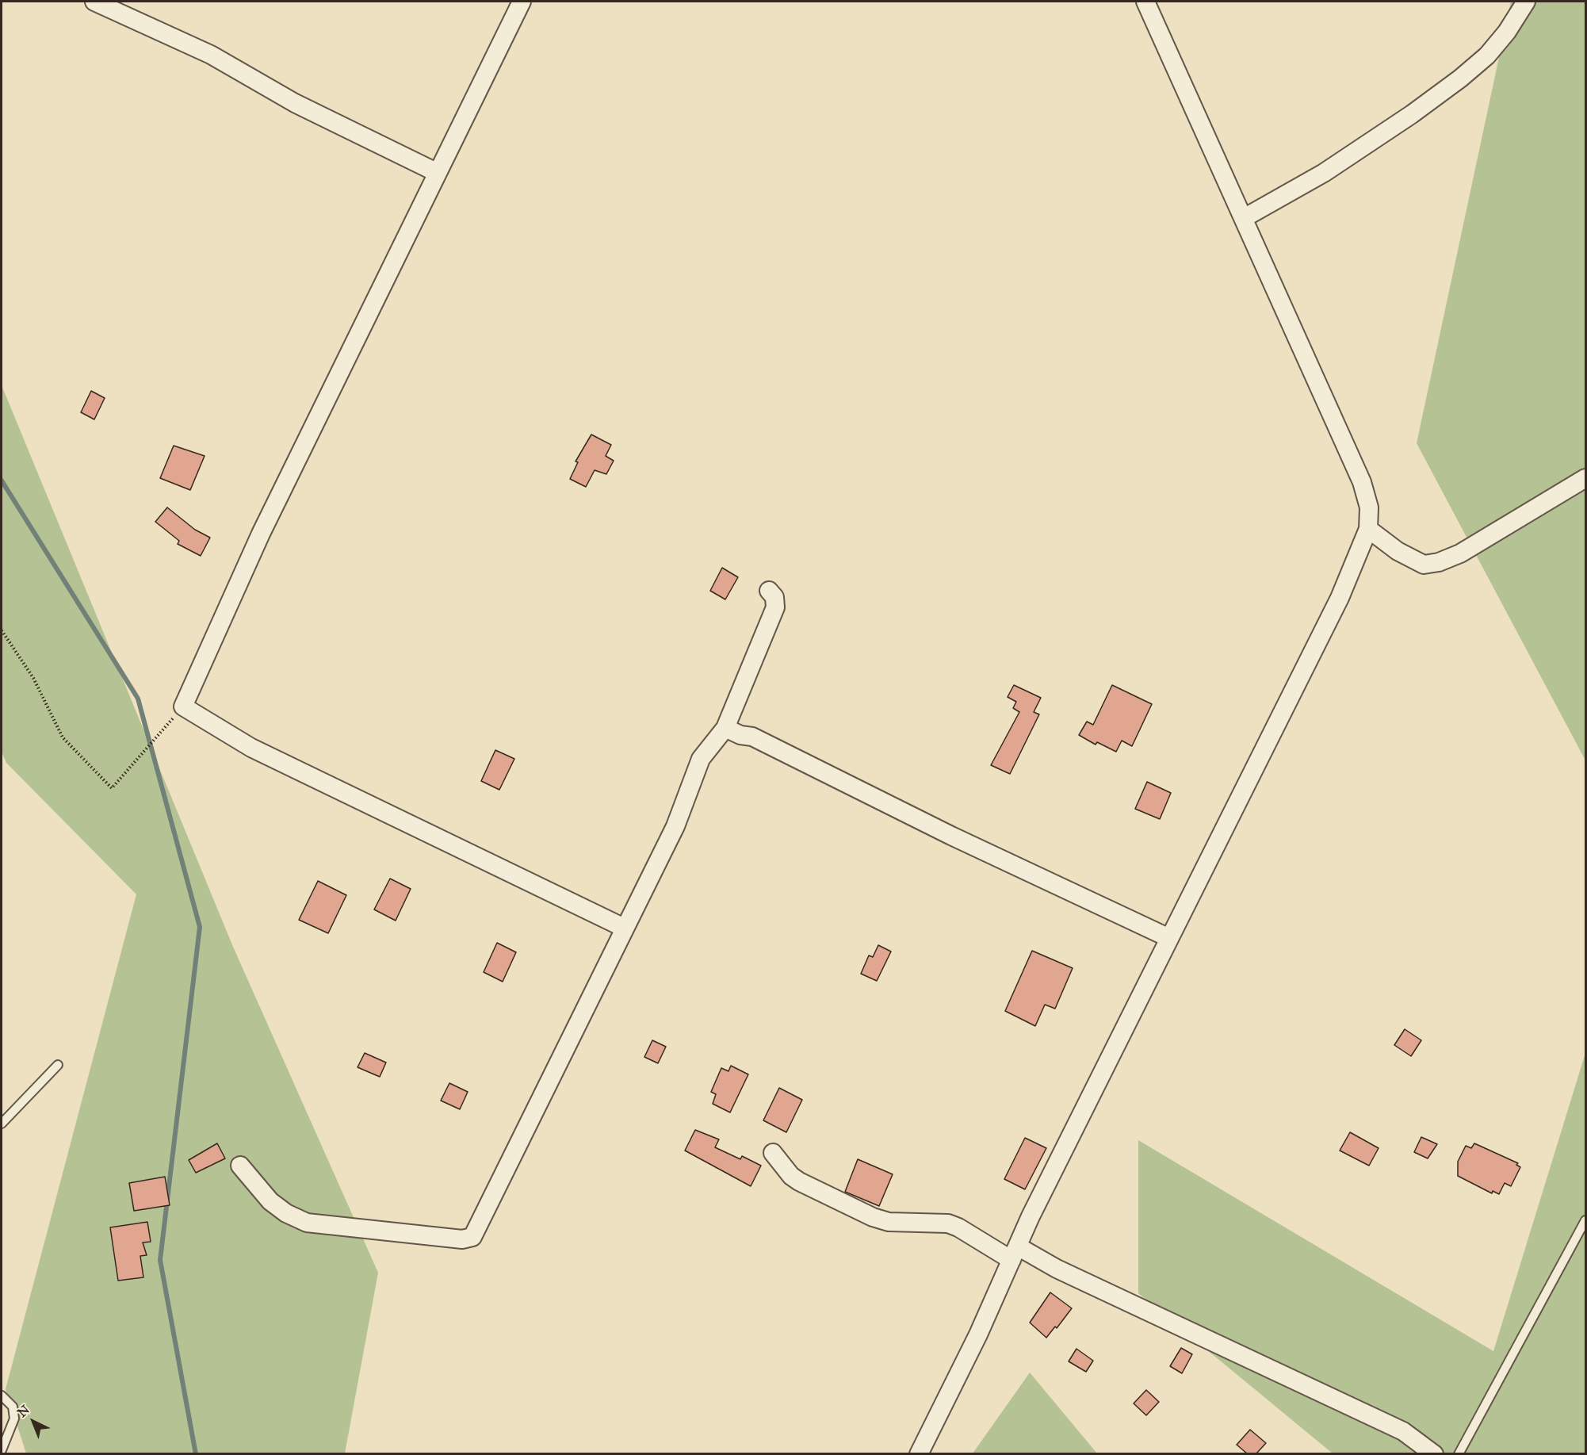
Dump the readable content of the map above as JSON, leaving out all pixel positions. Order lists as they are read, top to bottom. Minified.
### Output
{"north":"top left"}
